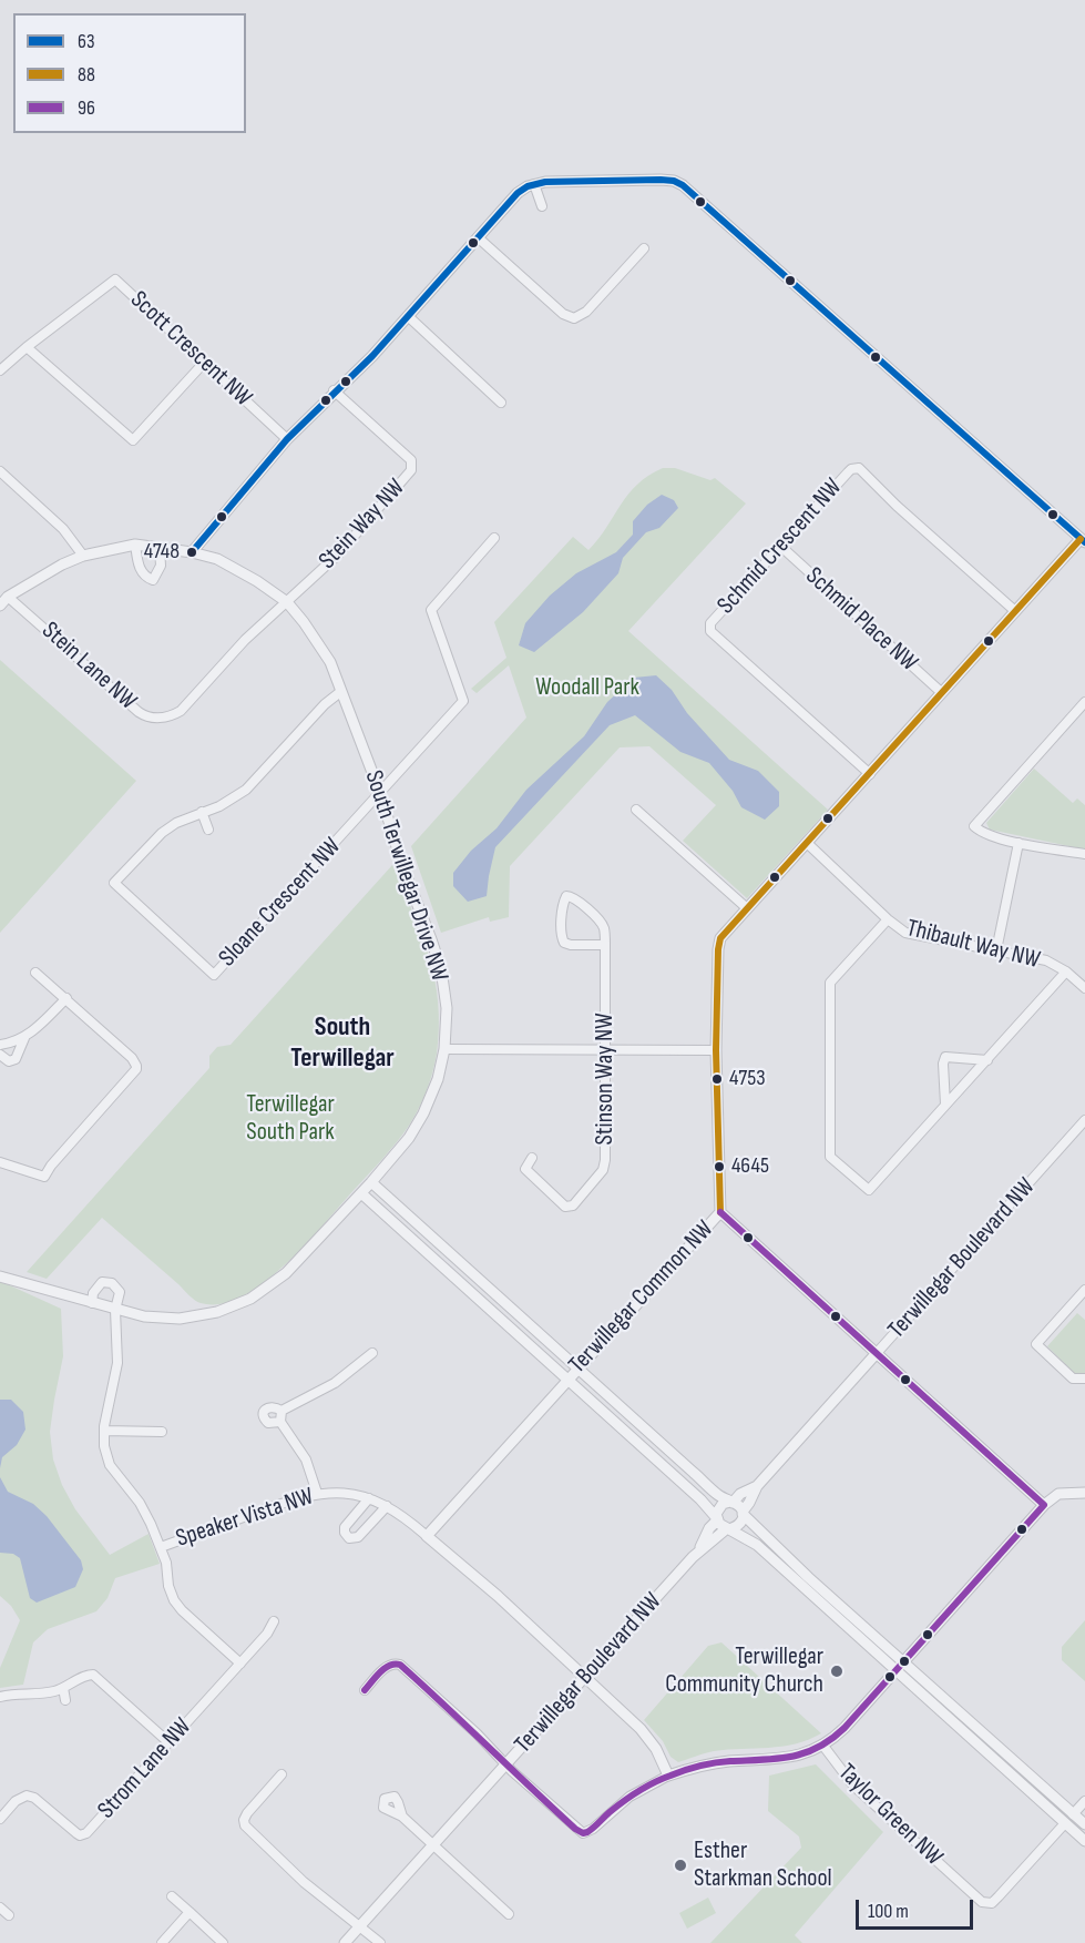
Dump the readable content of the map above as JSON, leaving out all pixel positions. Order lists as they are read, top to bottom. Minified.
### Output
{"streets":{"street":["Scott Crescent NW","Stein Way NW","Schmid Crescent NW","Schmid Place NW","Stein Lane NW","South Terwillegar Drive NW","Sloane Crescent NW","Thibault Way NW","Stinson Way NW","Terwillegar Boulevard NW","Terwillegar Common NW","Speaker Vista NW","Strom Lane NW","Taylor Green NW"]},"crossings":[["Stein Way NW","Stein Lane NW"],["Stein Way NW","South Terwillegar Drive NW"],["Schmid Crescent NW","Schmid Place NW"],["Stein Lane NW","South Terwillegar Drive NW"],["South Terwillegar Drive NW","Sloane Crescent NW"],["Terwillegar Boulevard NW","Terwillegar Common NW"],["Terwillegar Common NW","Speaker Vista NW"]],"districts":["South Terwillegar"],"parks":["Woodall Park","Terwillegar South Park"],"places":["4748","4753","4645","Terwillegar Community Church","Esther Starkman School"],"lines":["transit line 63","transit line 88","transit line 96"],"legend":["63","88","96"],"scale_bar":"100 m"}
